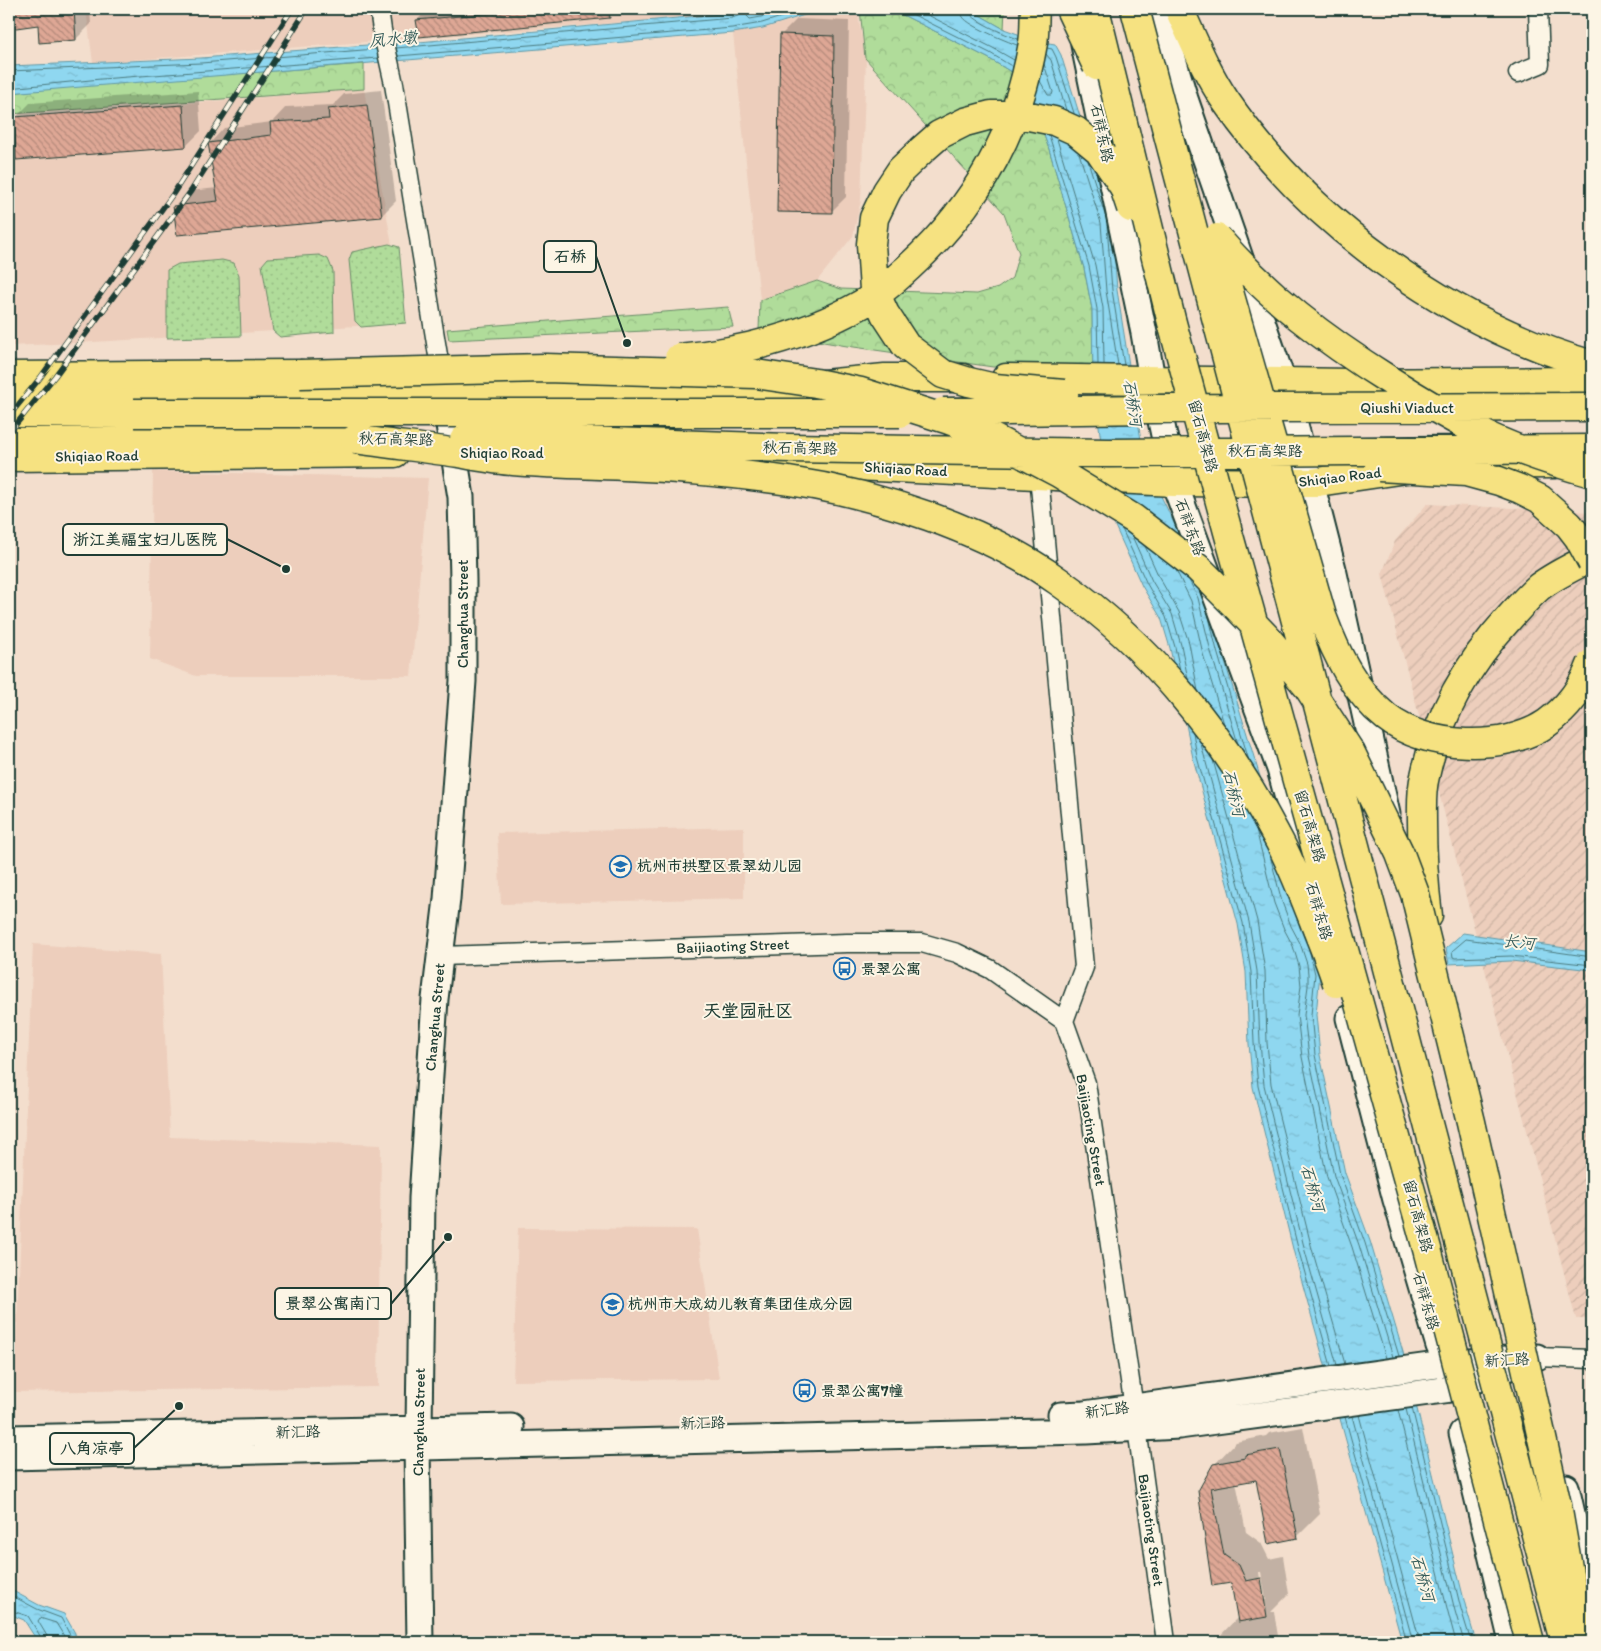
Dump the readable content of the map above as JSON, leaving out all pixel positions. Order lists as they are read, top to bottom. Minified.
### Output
{"streets":{"main road":["Qiushi Viaduct","留石高架路","秋石高架路","Shiqiao Road"],"street":["石祥东路","Changhua Street","Baijiaoting Street","新汇路"]},"crossings":[["石祥东路","Shiqiao Road"],["石祥东路","新汇路"],["Qiushi Viaduct","秋石高架路"],["Shiqiao Road","Changhua Street"],["Changhua Street","Baijiaoting Street"],["Changhua Street","新汇路"],["Baijiaoting Street","新汇路"]],"districts":["天堂园社区"],"water":["凤水墩","石桥河","长河"],"places":{"other":["石桥","浙江美福宝妇儿医院","景翠公寓南门","八角凉亭"],"school or university":["杭州市拱墅区景翠幼儿园","杭州市大成幼儿教育集团佳成分园"],"bus stop":["景翠公寓","景翆公寓7幢"]}}
